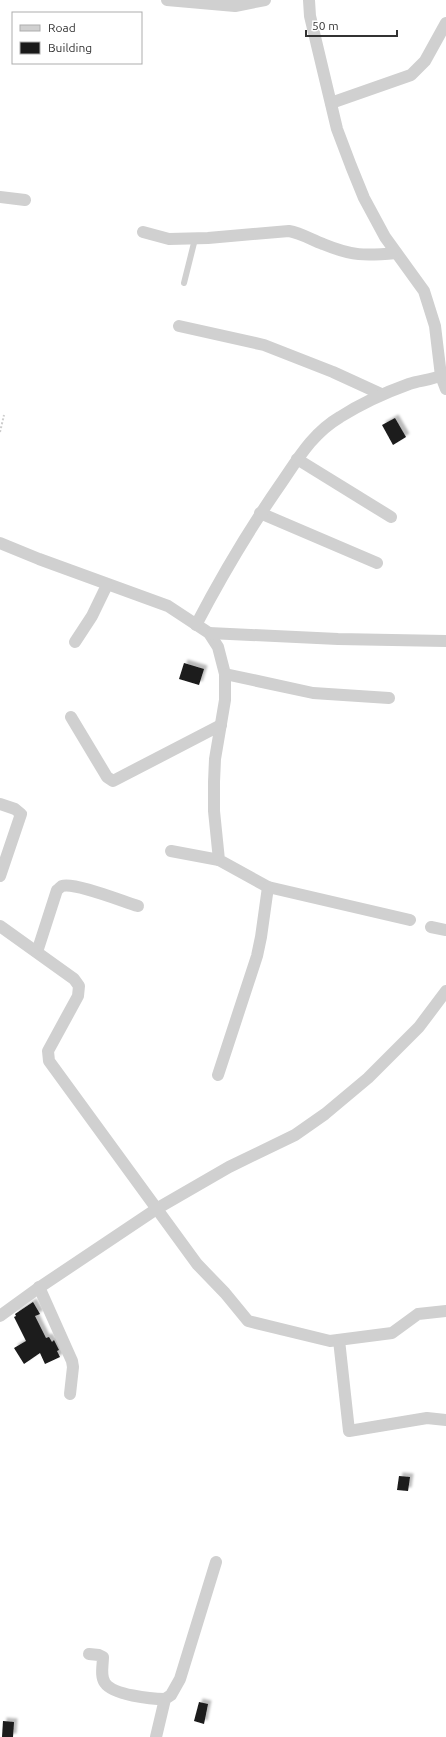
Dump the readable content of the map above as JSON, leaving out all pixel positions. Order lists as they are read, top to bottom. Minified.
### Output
{"legend":["Road","Building"],"scale_bar":"50 m"}
